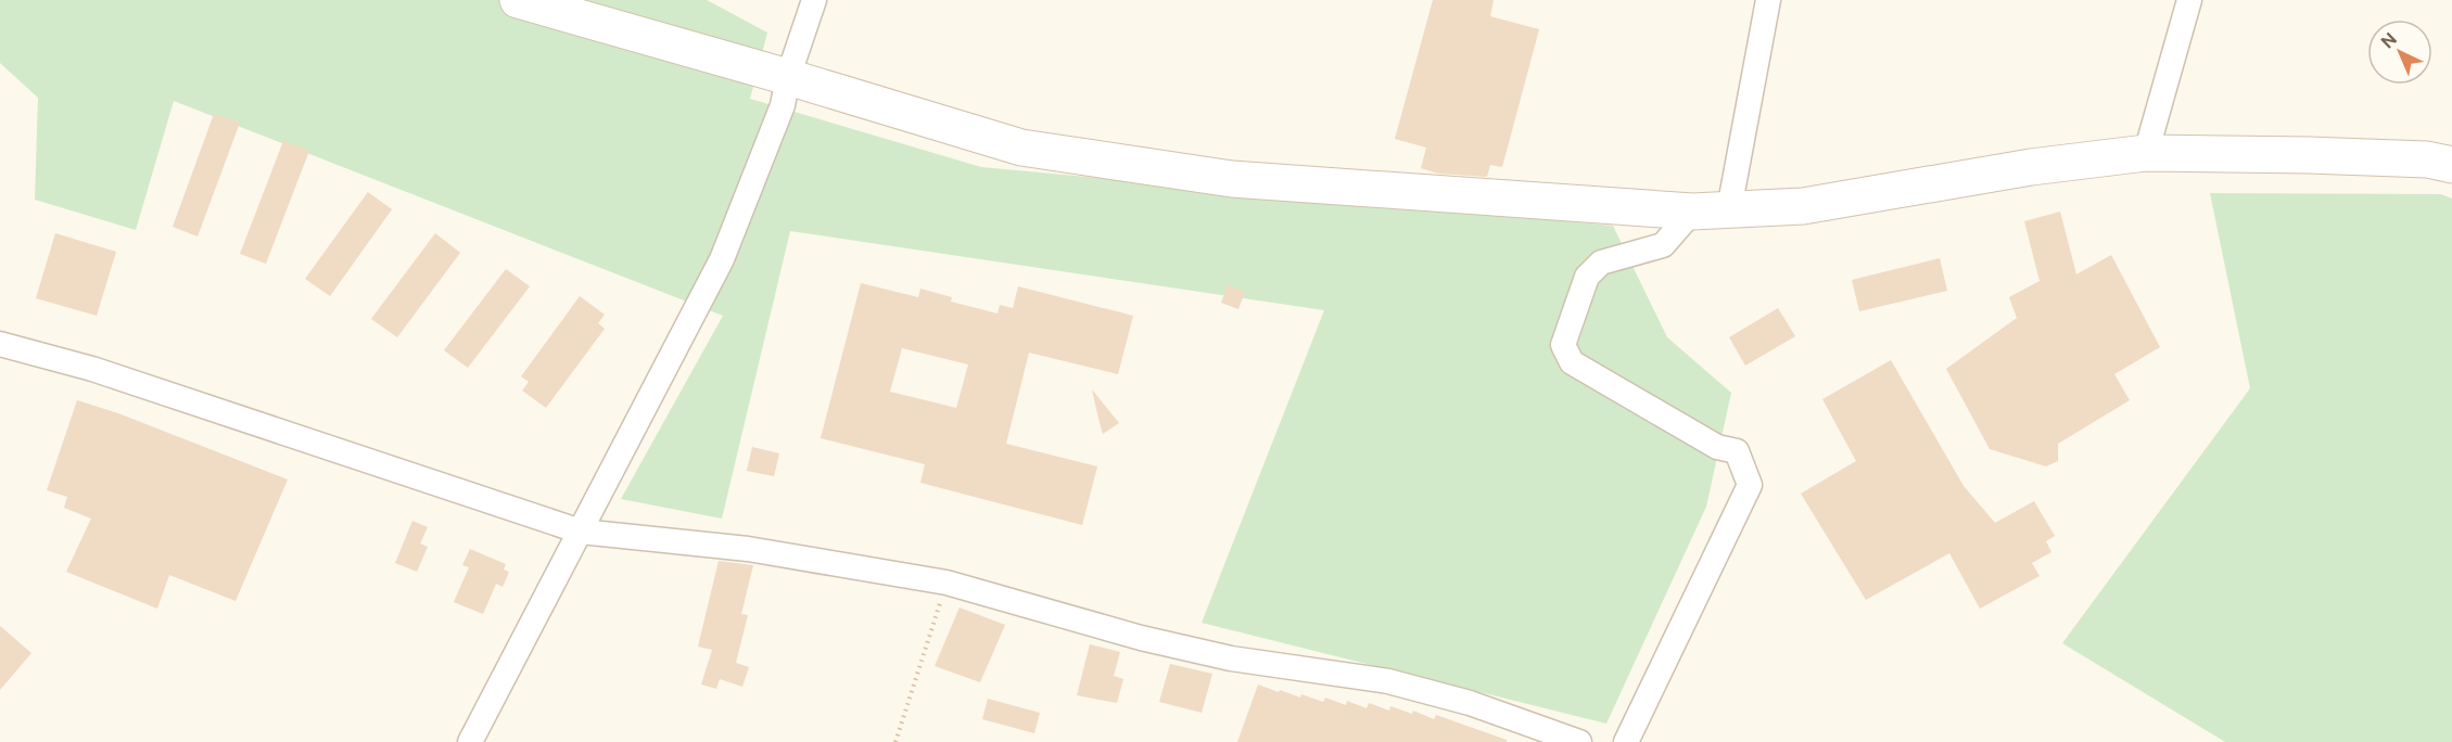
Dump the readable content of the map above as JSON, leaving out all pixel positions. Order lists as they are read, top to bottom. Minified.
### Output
{"north":"top left"}
